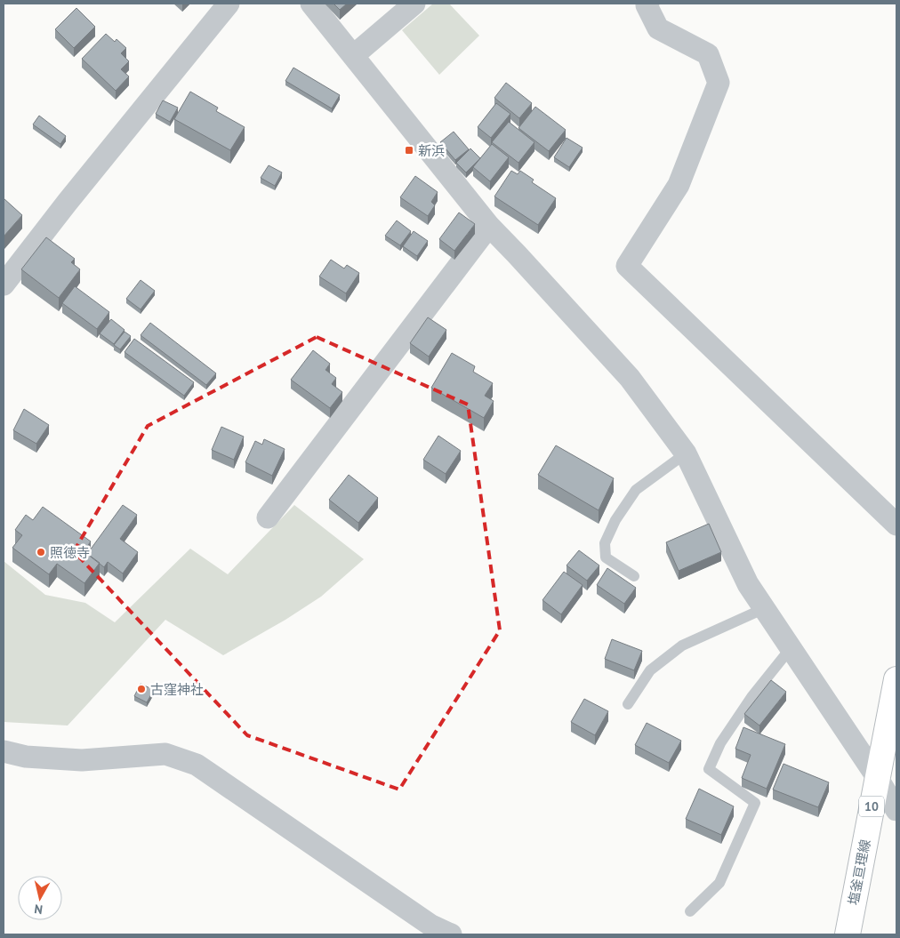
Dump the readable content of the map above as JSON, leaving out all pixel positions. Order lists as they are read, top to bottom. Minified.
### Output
{"streets":{"main road":["10","塩釜亘理線"]},"places":{"transit":["新浜"],"other":["照徳寺","古窪神社"]},"north":"bottom"}
